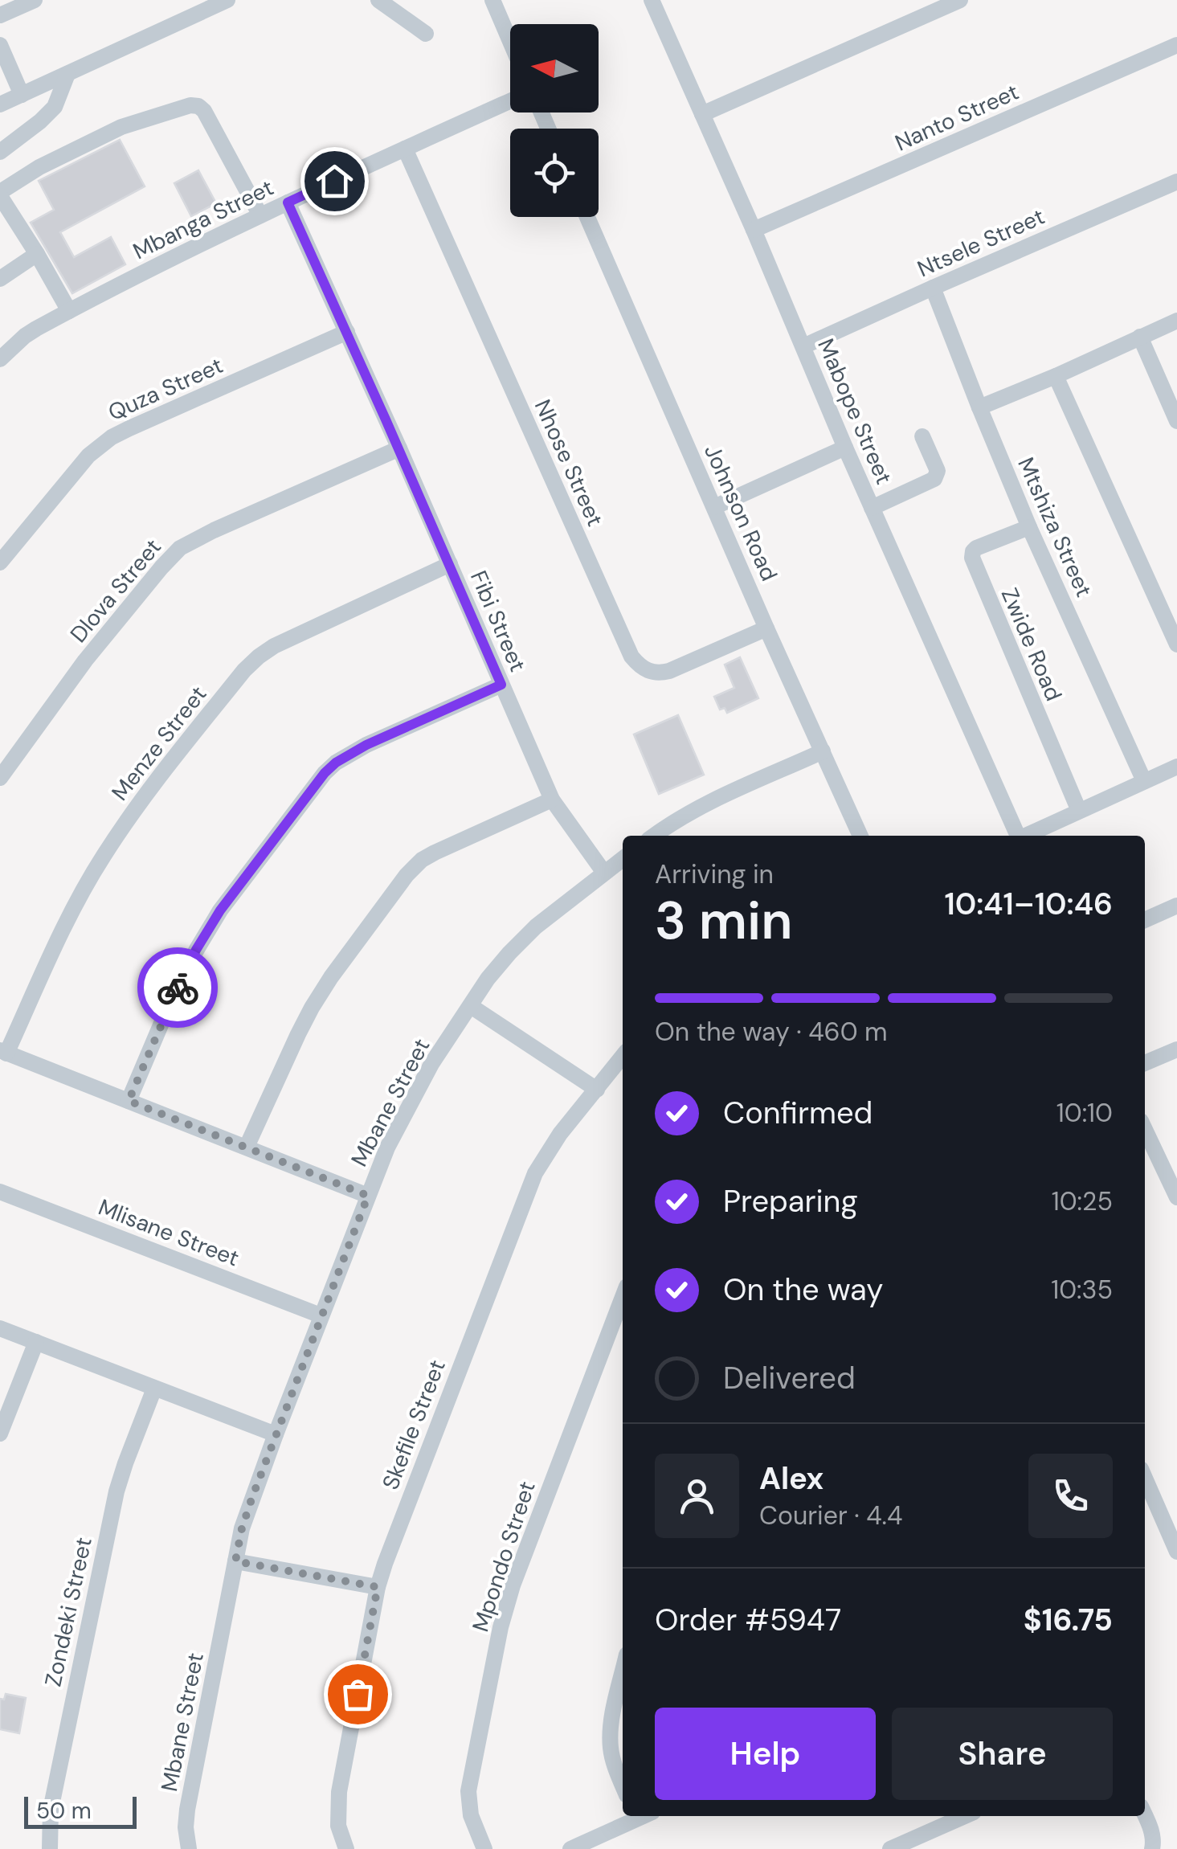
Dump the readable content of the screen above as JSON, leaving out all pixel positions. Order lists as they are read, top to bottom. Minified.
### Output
{"streets":{"street":["Nanto Street","Mbanga Street","Ntsele Street","Quza Street","Mabope Street","Nhose Street","Johnson Road","Mtshiza Street","Dlova Street","Fibi Street","Zwide Road","Menze Street","Mbane Street","Mlisane Street","Skefile Street","Mpondo Street","Zondeki Street"]},"crossings":[["Nanto Street","Mabope Street"],["Mbanga Street","Nhose Street"],["Mbanga Street","Fibi Street"],["Ntsele Street","Mabope Street"],["Ntsele Street","Mtshiza Street"],["Quza Street","Fibi Street"],["Nhose Street","Johnson Road"],["Mtshiza Street","Zwide Road"],["Dlova Street","Fibi Street"],["Fibi Street","Menze Street"],["Fibi Street","Mbane Street"],["Mbane Street","Mlisane Street"]],"scale_bar":"50 m","north":"left","page":{"heading":["3 min","Arriving in","10:41–10:46"],"panel":["Alex","Courier · 4.4","Order #5947","$16.75"],"bar":"On the way · 460 m","list":[["Confirmed","10:10"],["Preparing","10:25"],["On the way","10:35"],"Delivered"],"buttons":["Help","Share"],"scale":"50 m"}}
